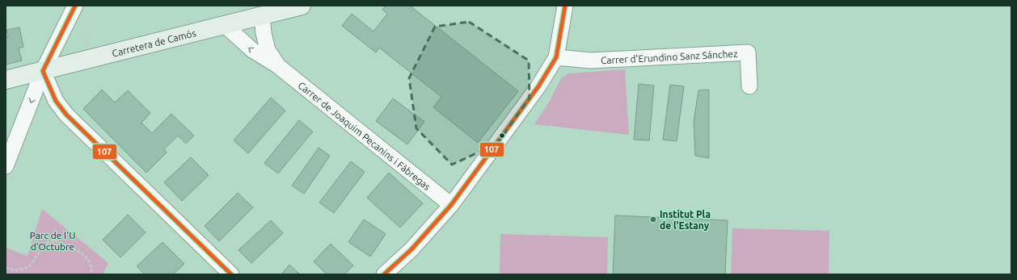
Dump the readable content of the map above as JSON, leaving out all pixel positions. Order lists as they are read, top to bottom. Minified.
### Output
{"streets":{"street":["Carretera de Camós","Carrer d'Erundino Sanz Sánchez","Carrer de Joaquim Pecanins i Fàbregas"]},"crossings":[["Carretera de Camós","Carrer de Joaquim Pecanins i Fàbregas"]],"parks":["Parc de l'U d'Octubre"],"places":["Institut Pla de l'Estany"],"lines":["transit line 107"]}
